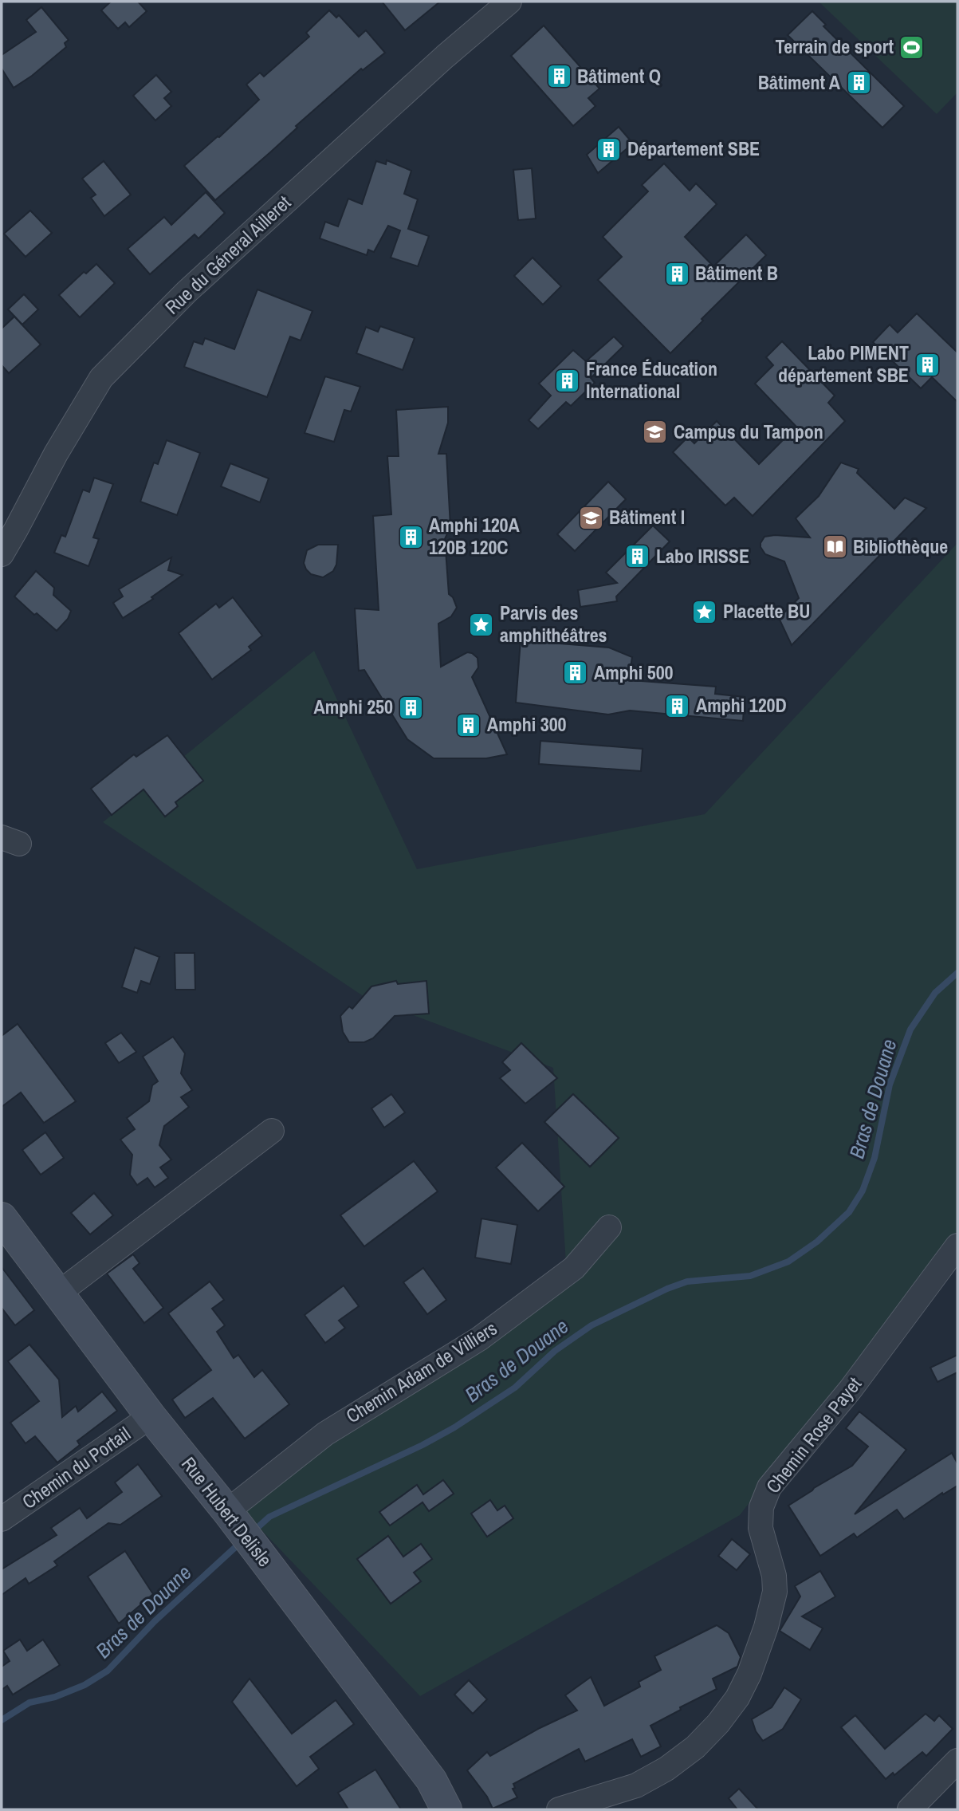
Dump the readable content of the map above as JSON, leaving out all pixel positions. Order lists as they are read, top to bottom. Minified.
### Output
{"streets":{"main road":["Rue Hubert Delisle"],"street":["Rue du Géneral Ailleret","Chemin Adam de Villiers","Chemin Rose Payet","Chemin du Portail"]},"crossings":[["Chemin Adam de Villiers","Rue Hubert Delisle"],["Chemin du Portail","Rue Hubert Delisle"]],"water":["Bras de Douane"],"places":{"sports":["Terrain de sport"],"building":["Bâtiment Q","Bâtiment A","Département SBE","Bâtiment B","Labo PIMENT département SBE","France Éducation International","Amphi 120A 120B 120C","Labo IRISSE","Amphi 500","Amphi 120D","Amphi 250","Amphi 300"],"school or university":["Campus du Tampon","Bâtiment I"],"library":["Bibliothèque"],"place":["Placette BU","Parvis des amphithéâtres"]}}
